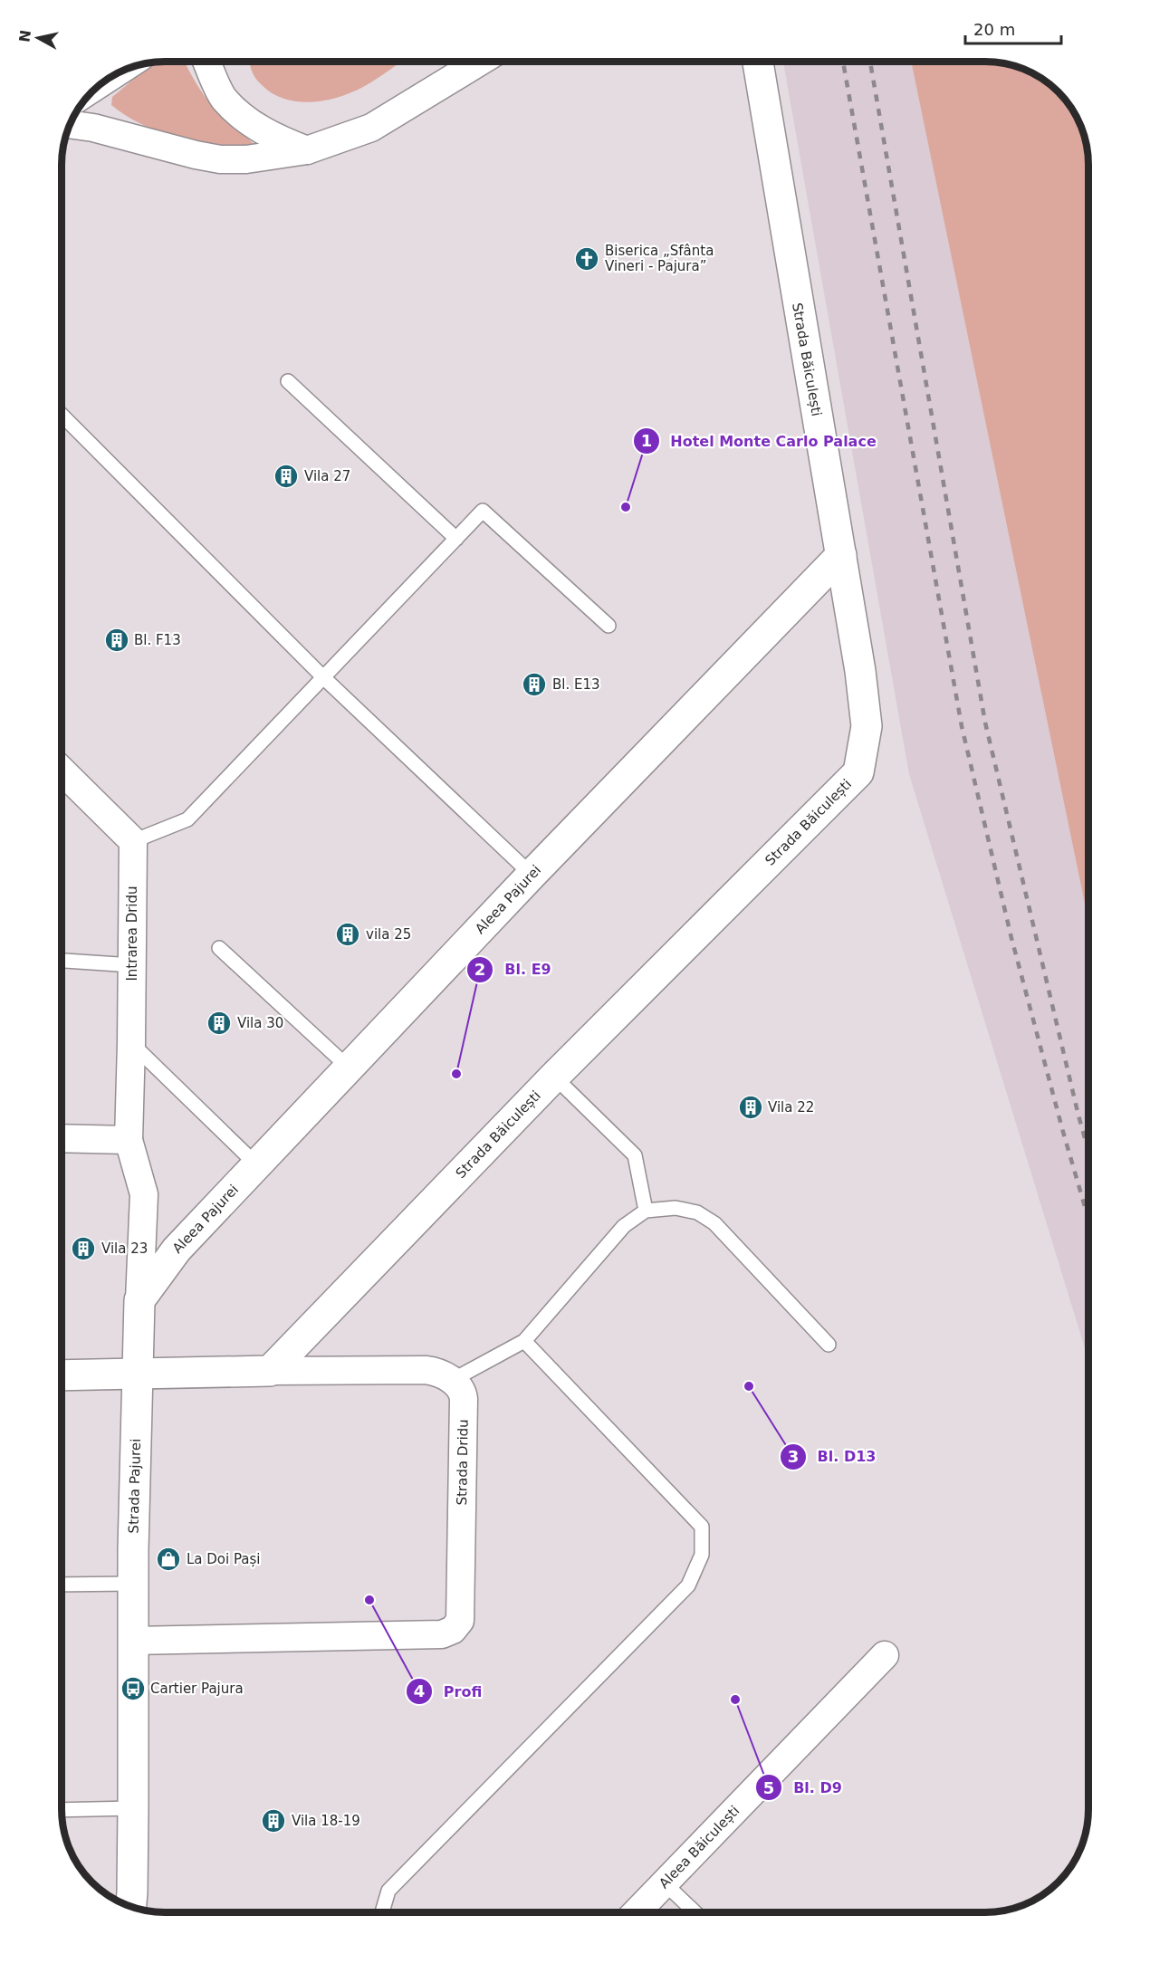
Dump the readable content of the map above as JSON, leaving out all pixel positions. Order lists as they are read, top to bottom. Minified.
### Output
{"streets":{"street":["Strada Băiculești","Aleea Pajurei","Intrarea Dridu","Strada Dridu","Strada Pajurei","Aleea Băiculești"]},"crossings":[["Strada Băiculești","Aleea Pajurei"],["Aleea Pajurei","Strada Pajurei"],["Intrarea Dridu","Strada Pajurei"],["Strada Dridu","Strada Pajurei"]],"places":{"church":["Biserica „Sfânta Vineri - Pajura”"],"building":["Vila 27","Bl. F13","Bl. E13","vila 25","Vila 30","Vila 22","Vila 23","Vila 18-19"],"other":["Hotel Monte Carlo Palace","Bl. E9","Bl. D13","Profi","Bl. D9"],"shop":["La Doi Pași"],"bus stop":["Cartier Pajura"]},"scale_bar":"20 m","north":"left"}
